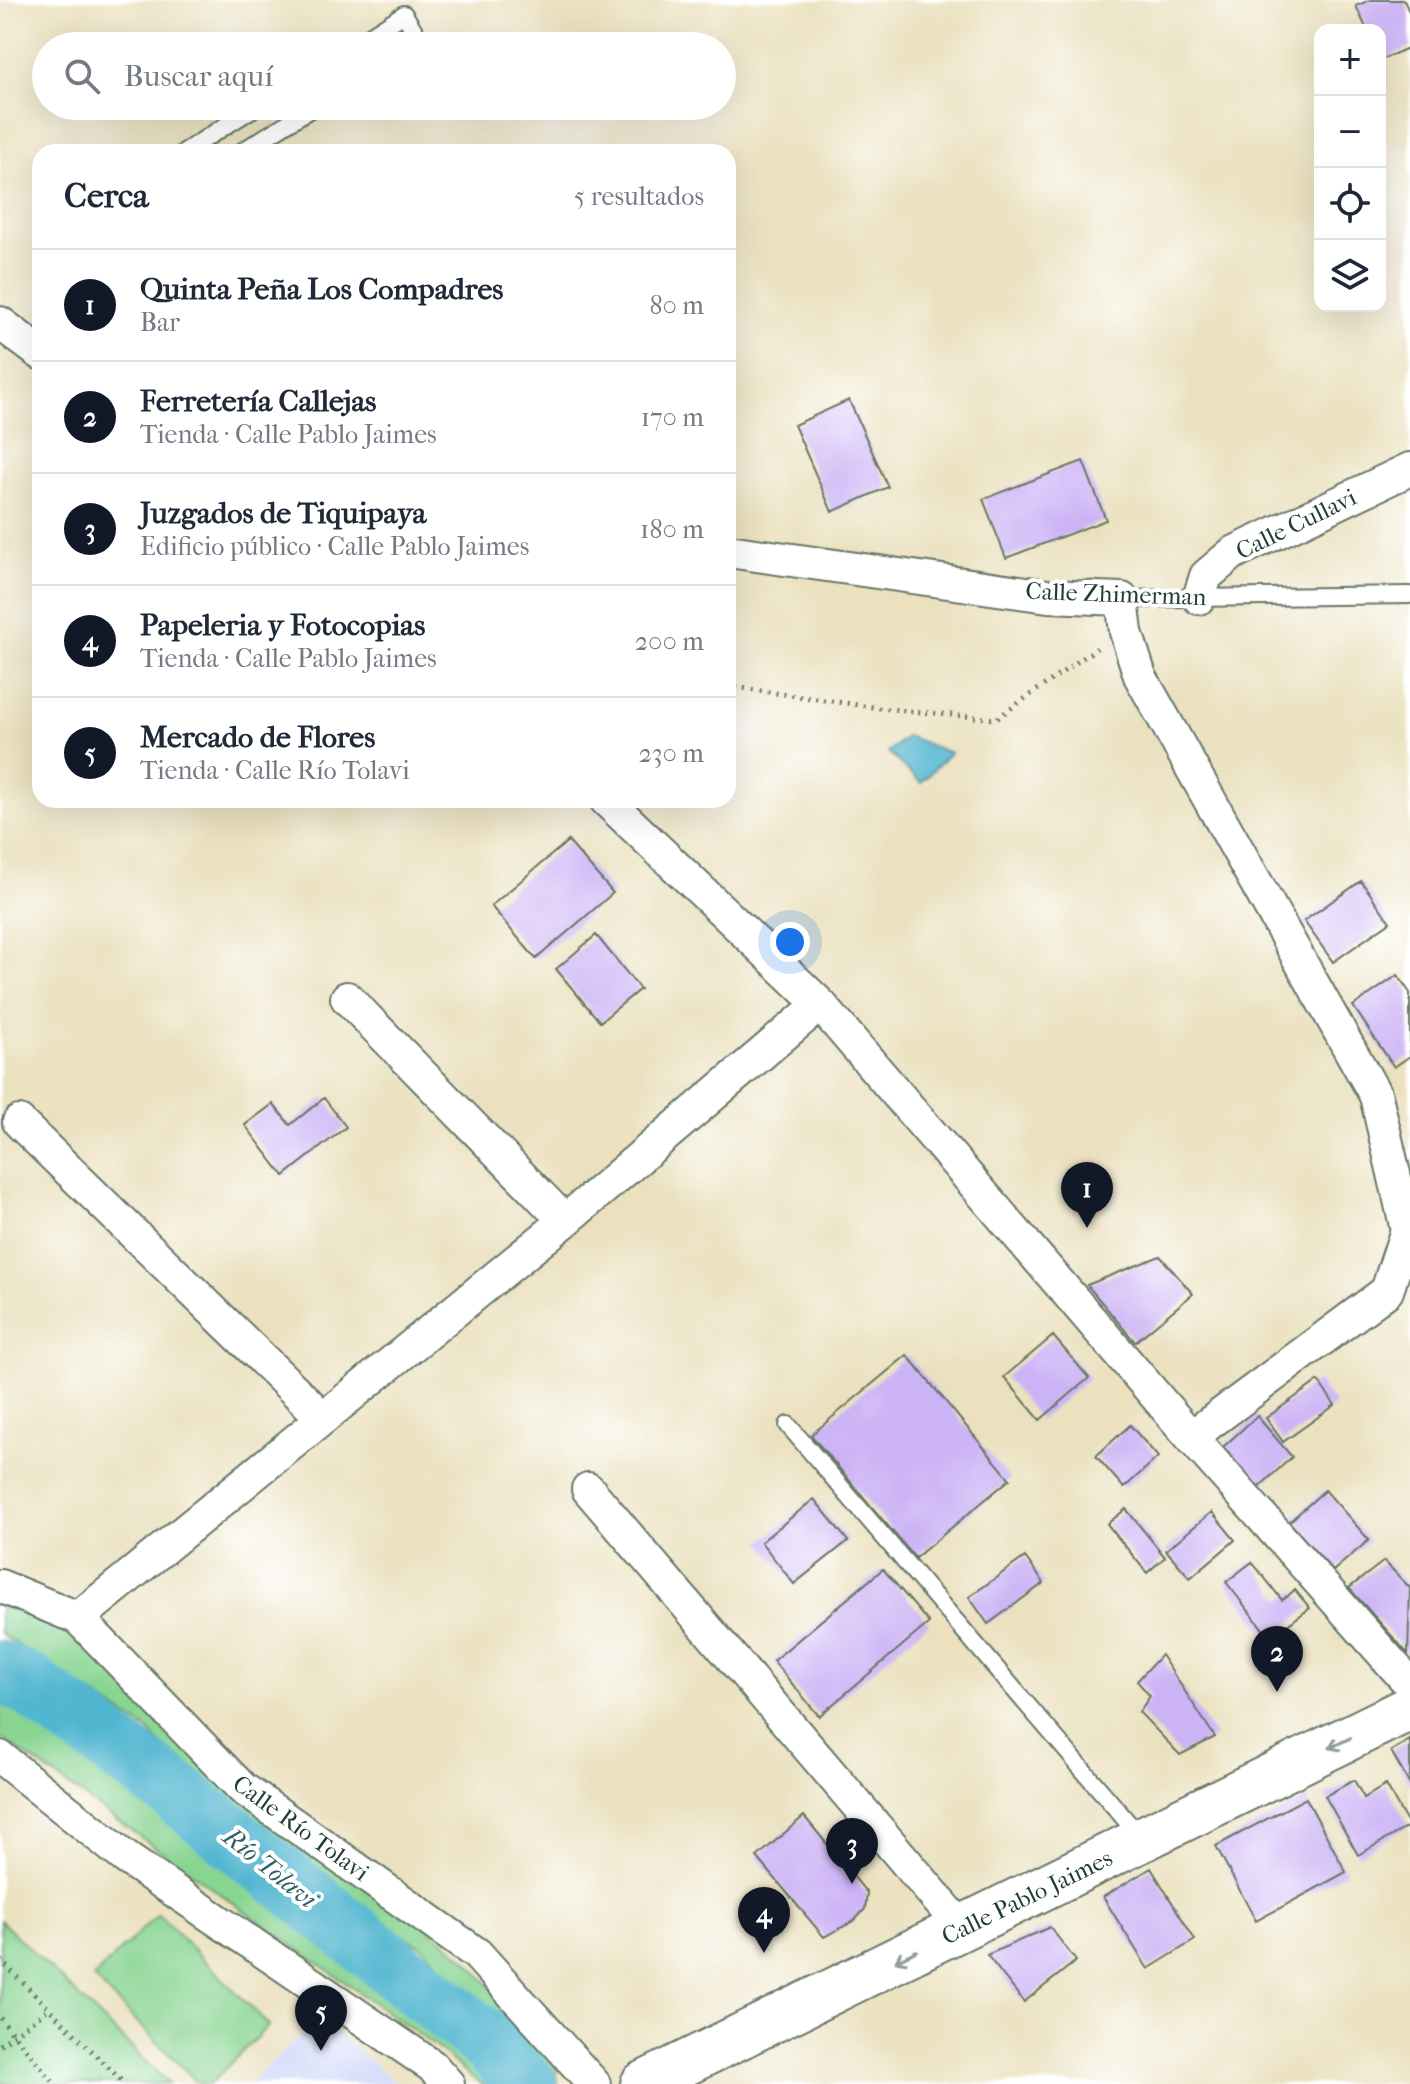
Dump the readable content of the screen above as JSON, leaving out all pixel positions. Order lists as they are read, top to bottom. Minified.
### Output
{"streets":{"main road":["Calle Pablo Jaimes"],"street":["Calle Cullavi","Calle Zhimerman","Calle Río Tolavi"]},"crossings":[["Calle Cullavi","Calle Zhimerman"]],"one_way":["Calle Pablo Jaimes"],"water":["Río Tolavi"],"page":{"map_buttons":["+","−"],"search":"Buscar aquí","heading":["Cerca","5 resultados"],"list":[{"mark":"1","name":"Quinta Peña Los Compadres","note":"Bar","value":"80 m"},{"mark":"2","name":"Ferretería Callejas","note":"Tienda · Calle Pablo Jaimes","value":"170 m"},{"mark":"3","name":"Juzgados de Tiquipaya","note":"Edificio público · Calle Pablo Jaimes","value":"180 m"},{"mark":"4","name":"Papeleria y Fotocopias","note":"Tienda · Calle Pablo Jaimes","value":"200 m"},{"mark":"5","name":"Mercado de Flores","note":"Tienda · Calle Río Tolavi","value":"230 m"}],"pins":["1","2","3","4","5"]}}
